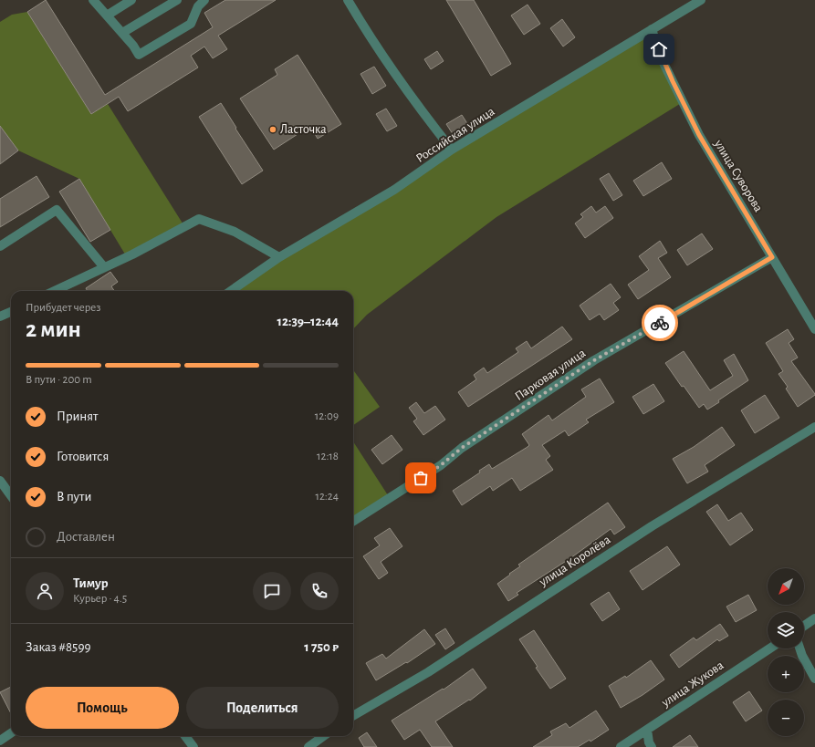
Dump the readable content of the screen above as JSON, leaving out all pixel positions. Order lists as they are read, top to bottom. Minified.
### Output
{"streets":{"street":["Российская улица","улица Суворова","Парковая улица","улица Королёва","улица Жукова"]},"crossings":[["Российская улица","улица Суворова"],["улица Суворова","Парковая улица"]],"places":["Ласточка"],"north":"bottom left","page":{"heading":["2 мин","Прибудет через","12:39–12:44"],"panel":["Тимур","Курьер · 4.5","Заказ #8599","1 750 ₽"],"bar":"В пути · 200 m","list":[["Принят","12:09"],["Готовится","12:18"],["В пути","12:24"],"Доставлен"],"map_buttons":["+","−"],"buttons":["Помощь","Поделиться"]}}
